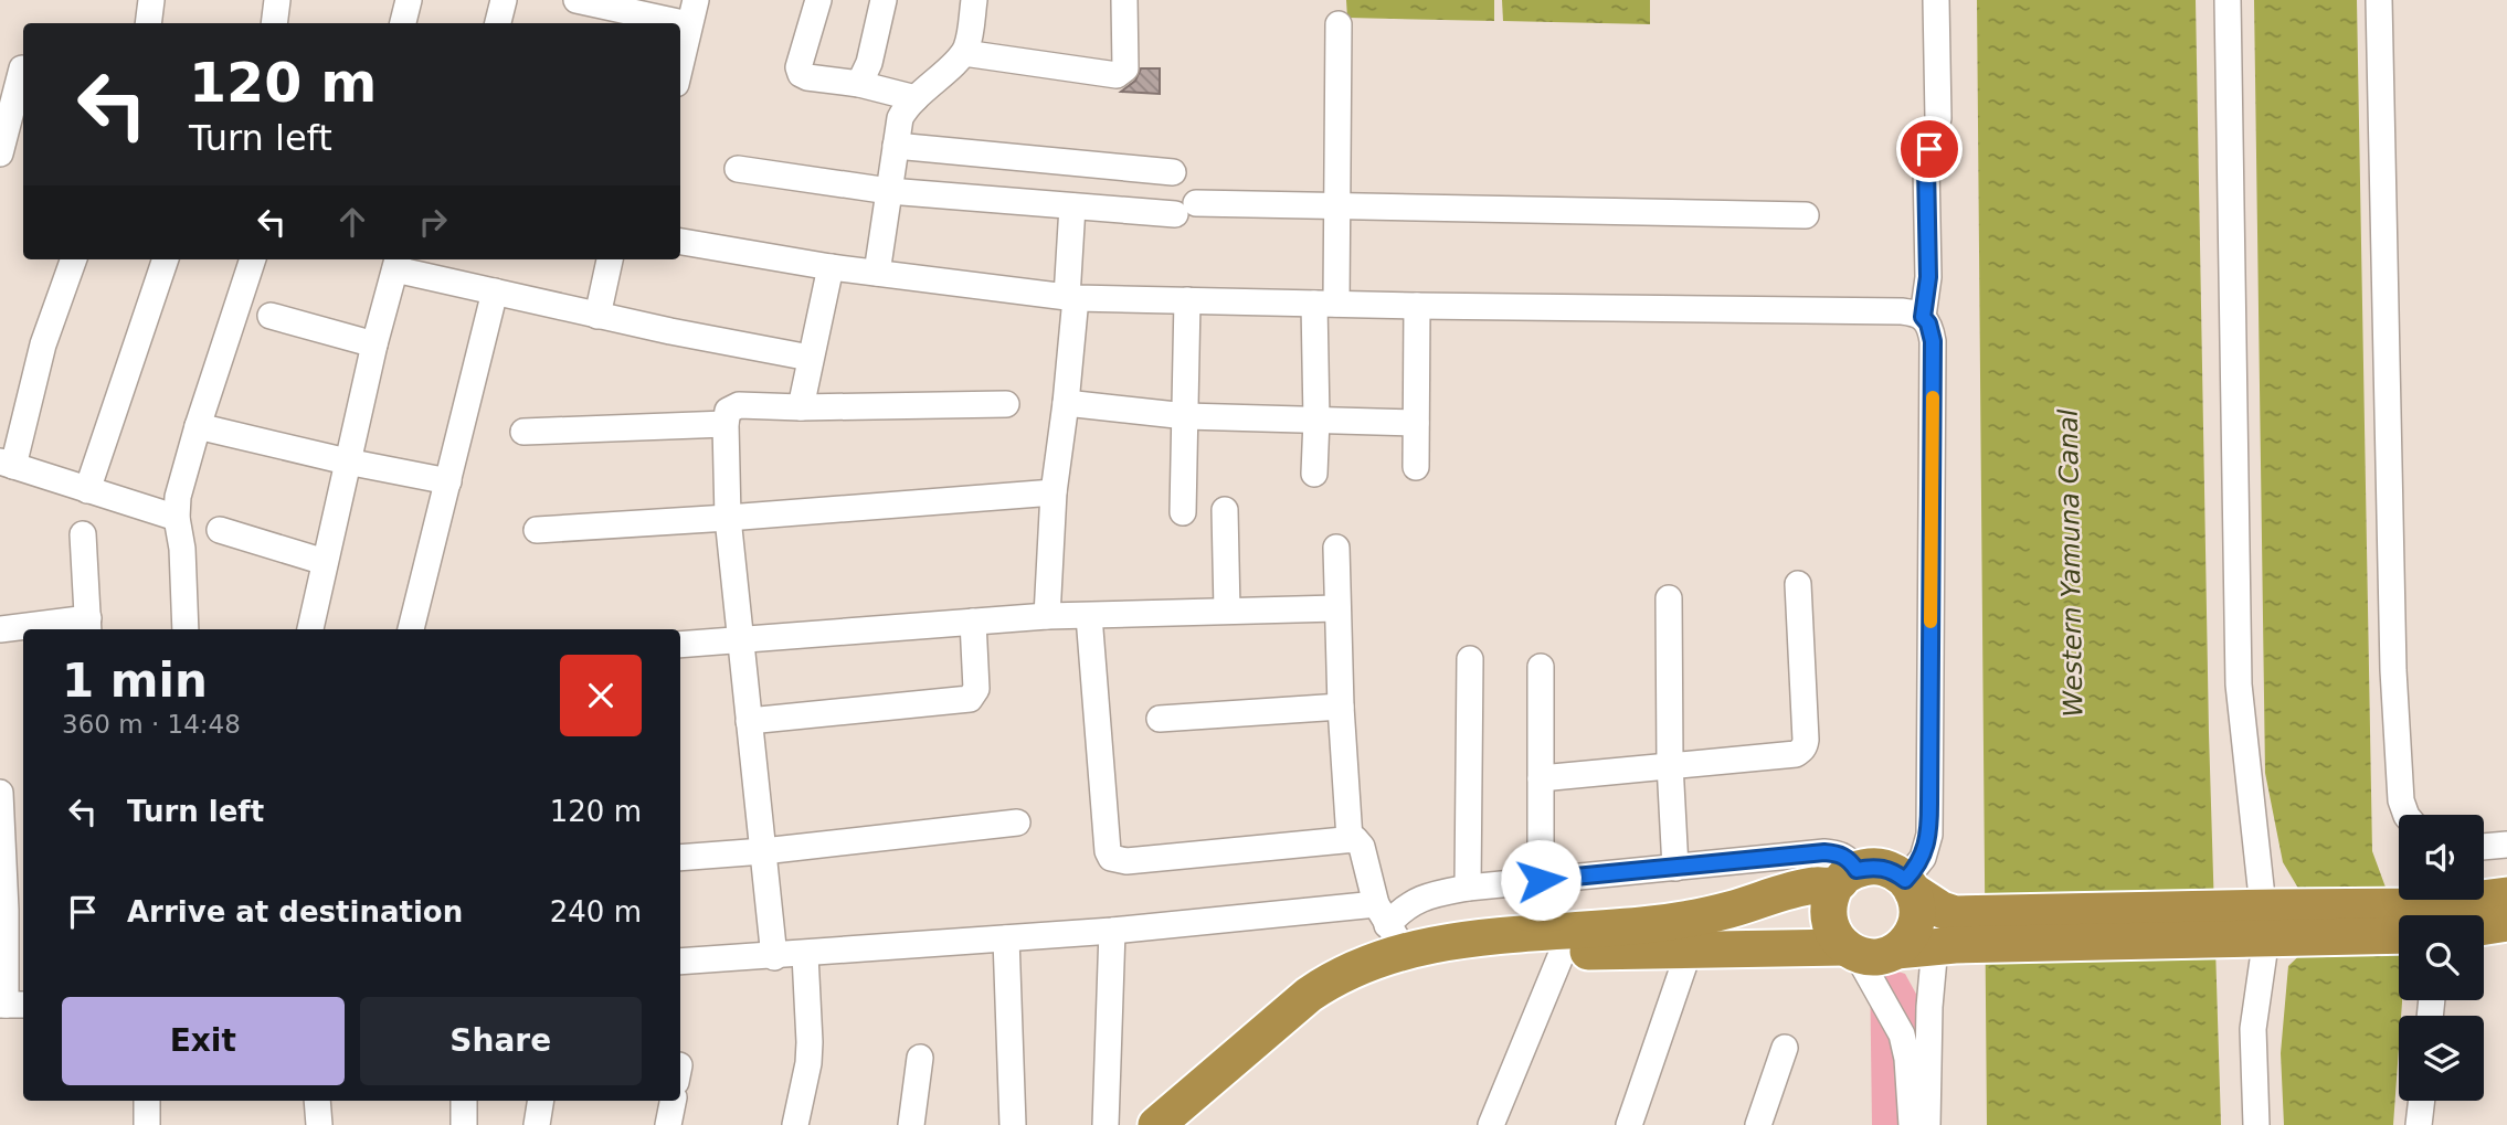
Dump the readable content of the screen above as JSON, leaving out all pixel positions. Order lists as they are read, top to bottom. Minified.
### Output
{"water":["Western Yamuna Canal"],"page":{"turn":["120 m","Turn left"],"heading":["1 min","360 m · 14:48"],"list":[{"name":"Turn left","value":"120 m"},{"name":"Arrive at destination","value":"240 m"}],"buttons":["Exit","Share"]}}
